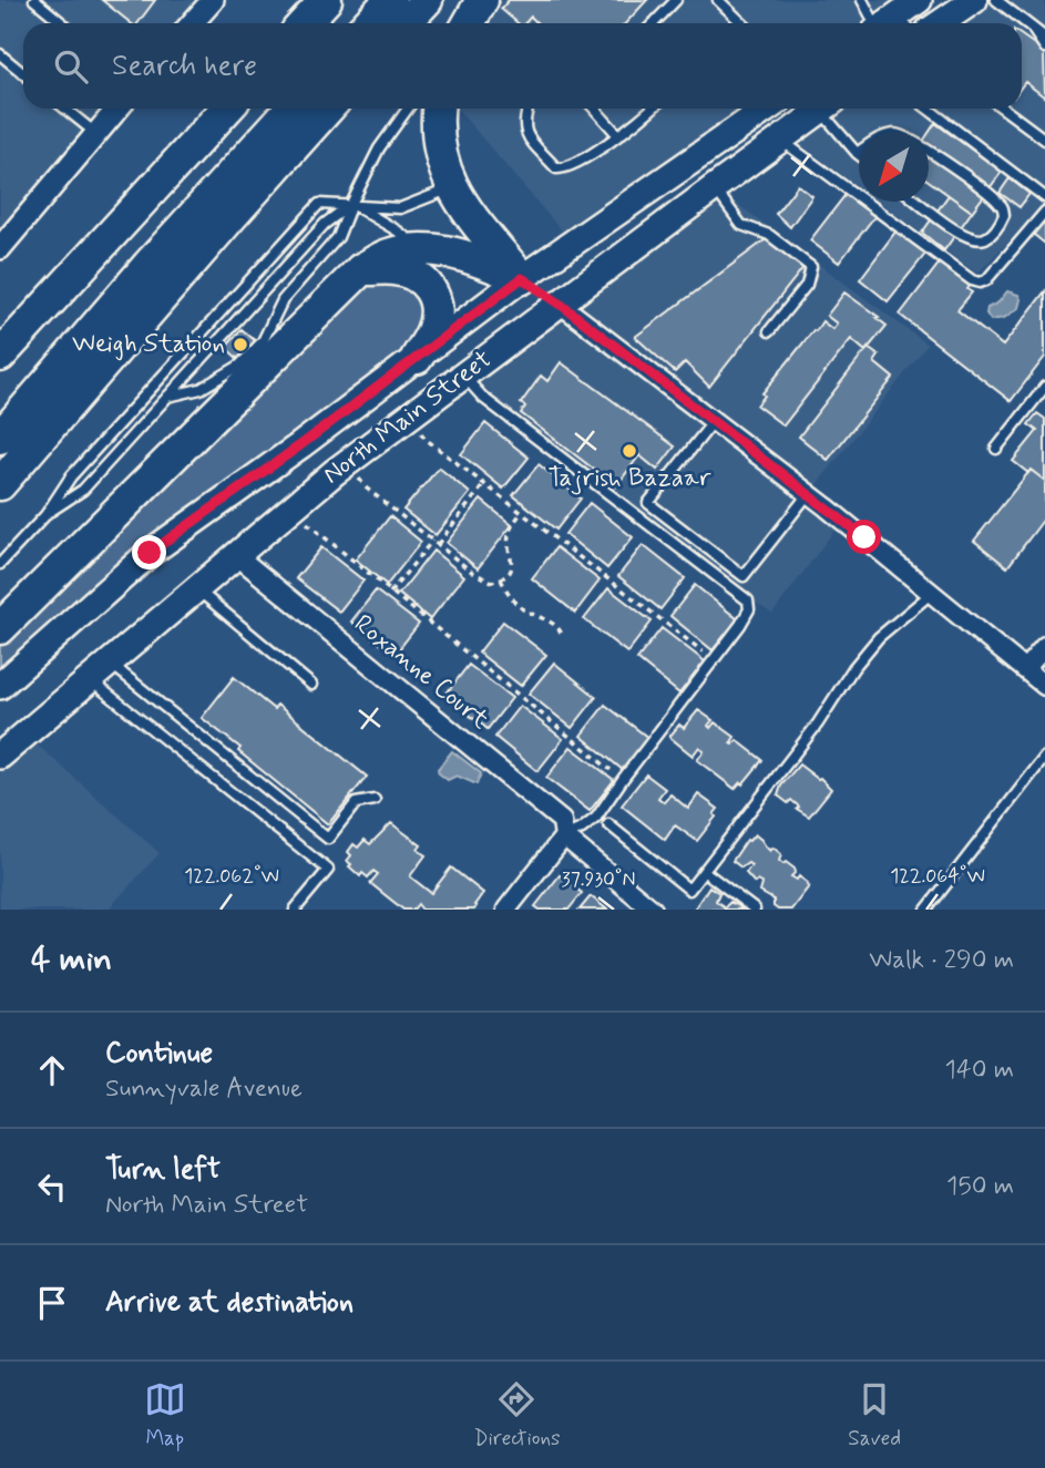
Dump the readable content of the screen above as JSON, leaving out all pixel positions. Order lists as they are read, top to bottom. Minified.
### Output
{"streets":{"main road":["North Main Street"],"street":["Roxanne Court"]},"crossings":[["North Main Street","Roxanne Court"]],"places":["Weigh Station","Tajrish Bazaar"],"north":"bottom left","page":{"search":"Search here","heading":["4 min","Walk · 290 m"],"list":[["Continue","Sunnyvale Avenue","140 m"],["Turn left","North Main Street","150 m"],"Arrive at destination"],"nav":["Map","Directions","Saved"]},"coordinates":["122.062°W","122.064°W","37.930°N"]}
